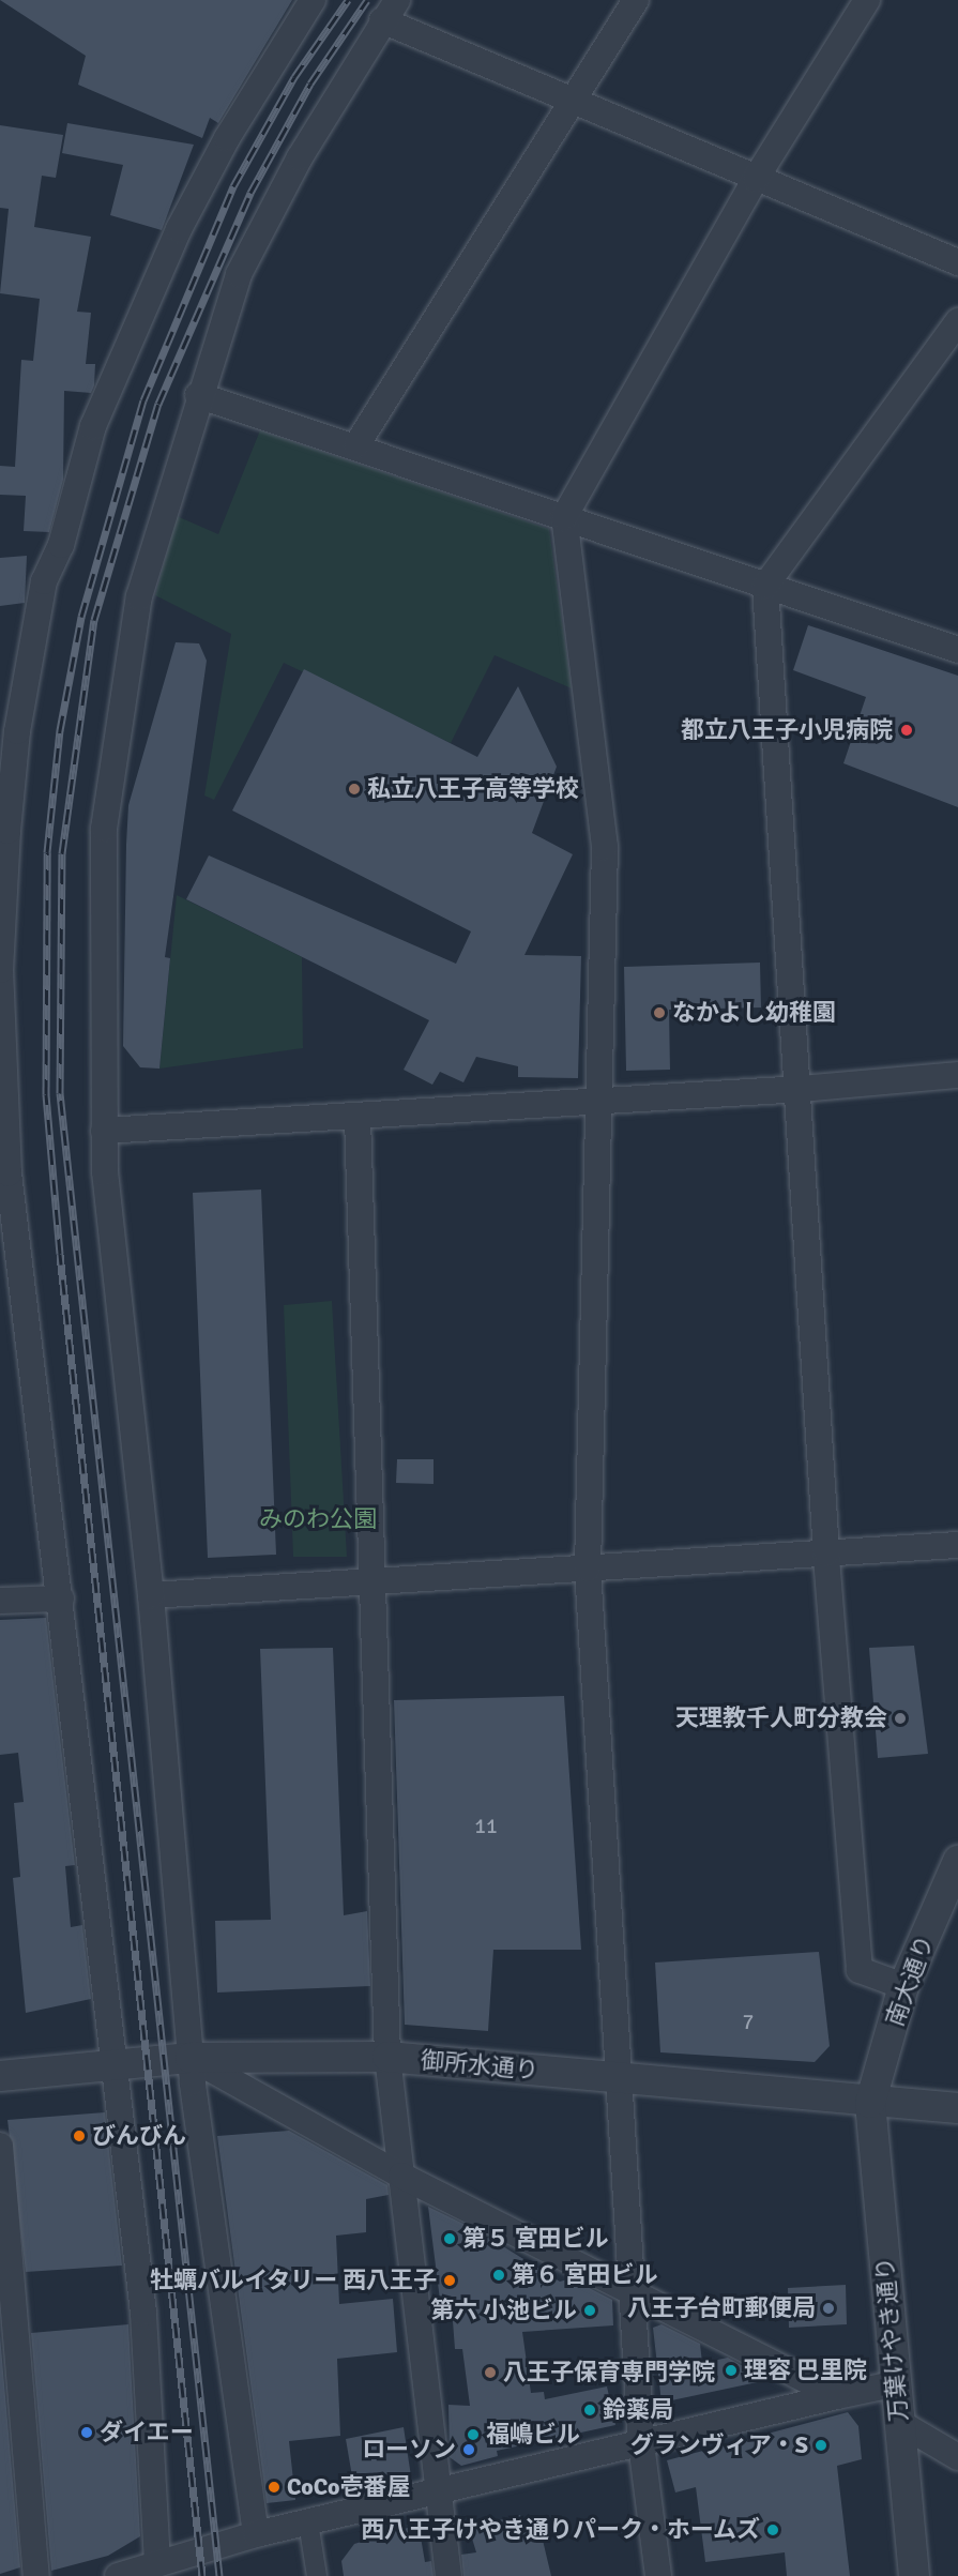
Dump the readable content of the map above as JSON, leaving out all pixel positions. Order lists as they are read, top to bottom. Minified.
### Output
{"streets":{"street":["南大通り","御所水通り","万葉けやき通り"]},"crossings":[["南大通り","御所水通り"],["南大通り","万葉けやき通り"],["御所水通り","万葉けやき通り"]],"parks":["みのわ公園"],"places":["都立八王子小児病院","私立八王子高等学校","なかよし幼稚園","天理教千人町分教会","びんびん","第５ 宮田ビル","第６ 宮田ビル","牡蠣バルイタリー 西八王子","八王子台町郵便局","第六 小池ビル","理容 巴里院","八王子保育専門学院","鈴薬局","ダイエー","福嶋ビル","グランヴィア・S","ローソン","CoCo壱番屋","西八王子けやき通りパーク・ホームズ"],"house_numbers":["11","7"]}
